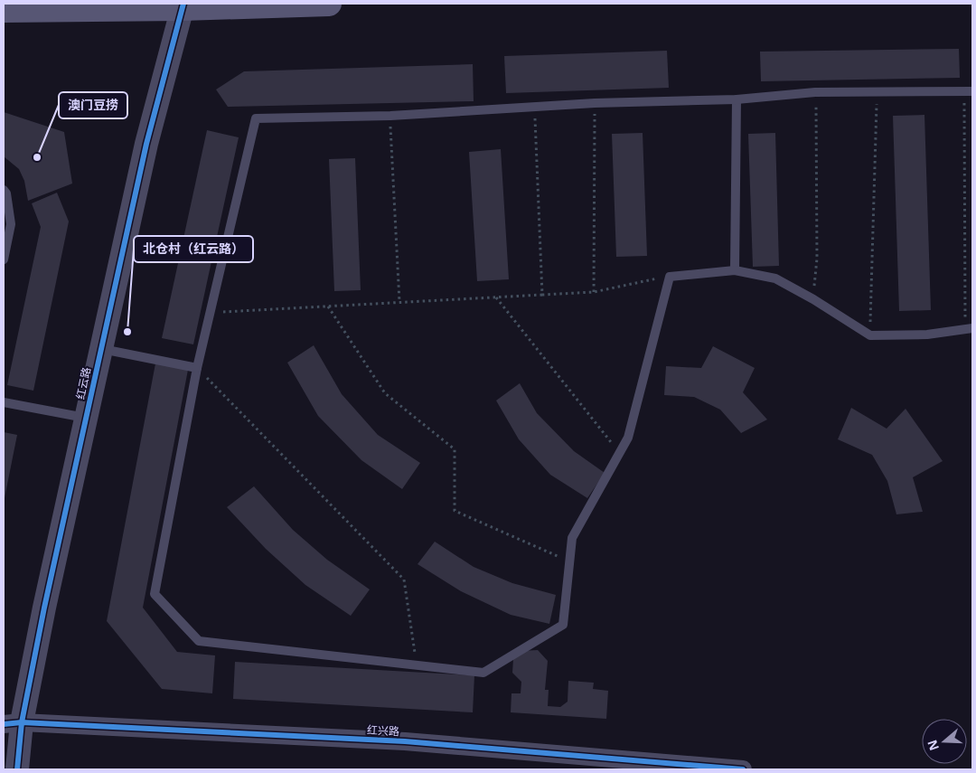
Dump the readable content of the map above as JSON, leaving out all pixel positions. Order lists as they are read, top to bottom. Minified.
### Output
{"streets":{"street":["红云路","红兴路"]},"crossings":[["红云路","红兴路"]],"places":["澳门豆捞","北仓村（红云路）"],"north":"left"}
